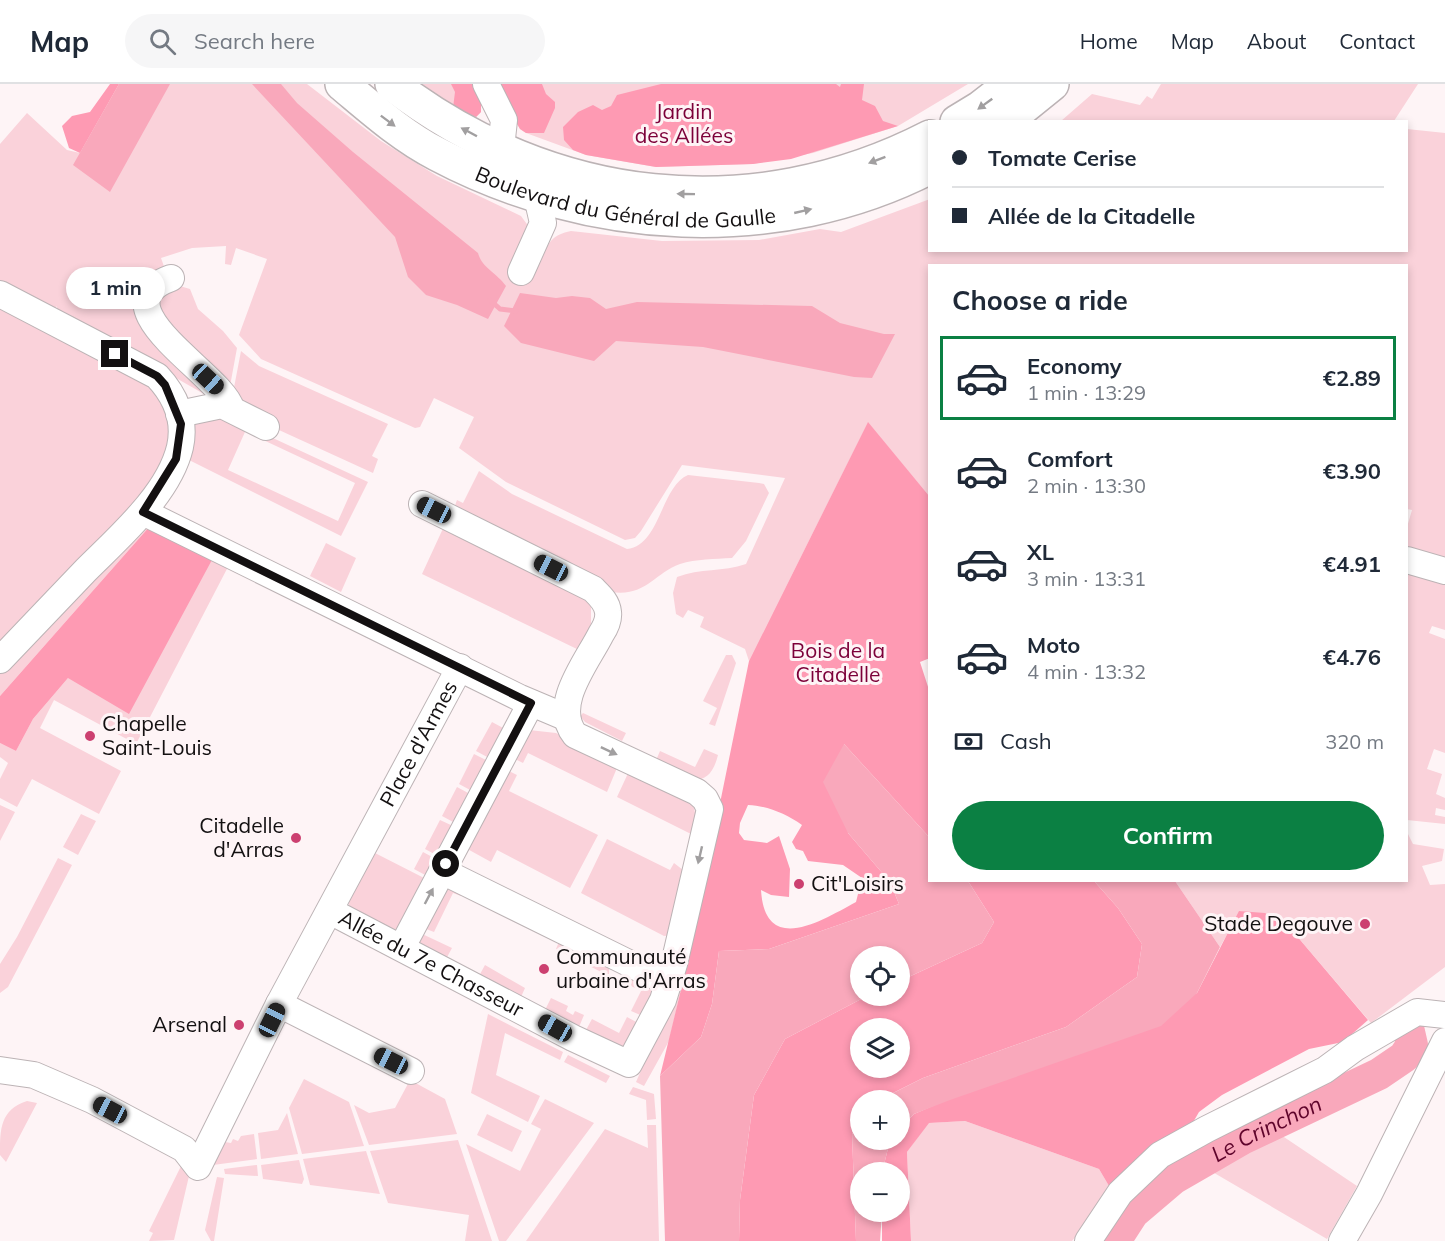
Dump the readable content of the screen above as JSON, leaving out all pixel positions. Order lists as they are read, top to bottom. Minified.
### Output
{"streets":{"main road":["Boulevard du Général de Gaulle"],"street":["Place d'Armes","Allée du 7e Chasseur"]},"crossings":[["Place d'Armes","Allée du 7e Chasseur"]],"water":["Le Crinchon"],"parks":["Jardin des Allées","Bois de la Citadelle"],"places":["Chapelle Saint-Louis","Citadelle d'Arras","Cit'Loisirs","Stade Degouve","Communauté urbaine d'Arras","Arsenal"],"page":{"header":"Map","search":"Search here","nav":["Home","Map","About","Contact"],"banner":["Tomate Cerise","Allée de la Citadelle"],"heading":"Choose a ride","bubble":"1 min","list":[{"name":"Economy","note":"1 min · 13:29","value":"€2.89"},{"name":"Comfort","note":"2 min · 13:30","value":"€3.90"},{"name":"XL","note":"3 min · 13:31","value":"€4.91"},{"name":"Moto","note":"4 min · 13:32","value":"€4.76"}],"pay":["Cash","320 m"],"buttons":"Confirm","map_buttons":["+","−"]}}
